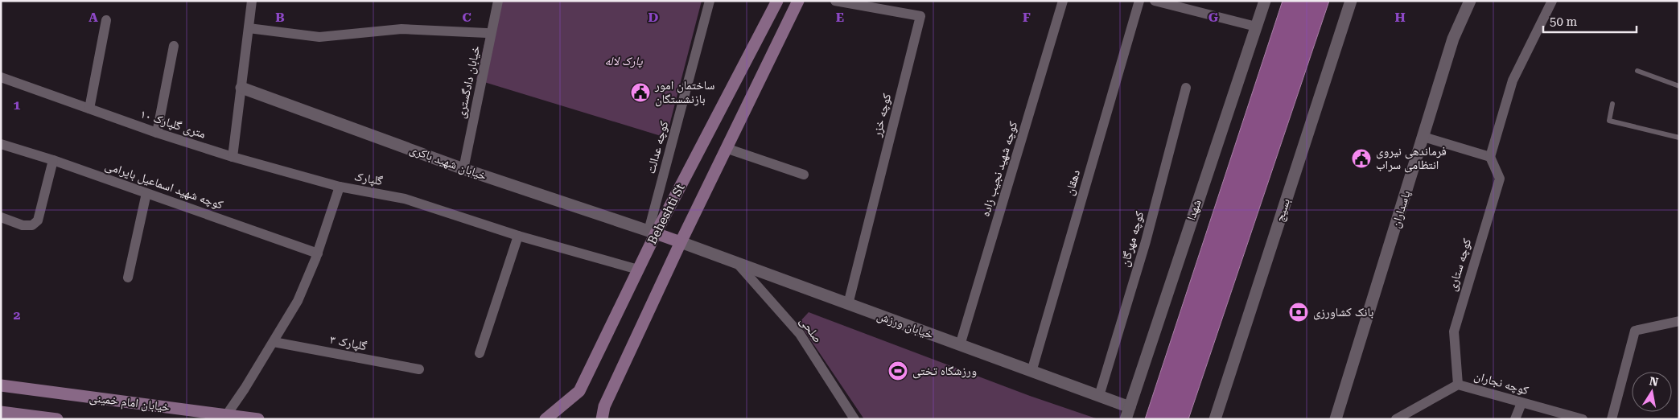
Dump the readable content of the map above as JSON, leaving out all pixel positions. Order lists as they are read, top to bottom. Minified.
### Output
{"streets":{"main road":["Beheshti St","خیابان امام خمینی"],"street":["خیابان دادگستری","کوچه خزر","۱۰ متری گلپارک","کوچه عدالت","خیابان شهید باکری","کوچه شهید نجیب زاده","گلپارک","دهقان","کوچه شهید اسماعیل بایرامی","پاسداران","شهدا","بسیج","کوچه مهرگان","کوچه ستاری","خیابان ورزش","صلحی","گلپارک ۳","کوچه نجاران"]},"crossings":[["خیابان دادگستری","خیابان شهید باکری"],["کوچه خزر","خیابان ورزش"],["۱۰ متری گلپارک","گلپارک"],["کوچه عدالت","خیابان شهید باکری"],["کوچه عدالت","Beheshti St"],["خیابان شهید باکری","Beheshti St"],["کوچه شهید نجیب زاده","خیابان ورزش"],["گلپارک","کوچه شهید اسماعیل بایرامی"],["گلپارک","Beheshti St"],["گلپارک","گلپارک ۳"],["گلپارک","خیابان امام خمینی"],["دهقان","خیابان ورزش"],["شهدا","خیابان ورزش"],["Beheshti St","خیابان ورزش"],["کوچه مهرگان","خیابان ورزش"],["کوچه ستاری","کوچه نجاران"],["خیابان ورزش","صلحی"]],"parks":["پارک لاله"],"places":{"public building":["ساختمان امور بازنشستگان","فرماندهی نیروی انتظامی سراب"],"bank":["بانک کشاورزی"],"sports":["ورزشگاه تختی"]},"scale_bar":"50 m","north":"top","grid":{"columns":["A","B","C","D","E","F","G","H"],"rows":["1","2"]}}
